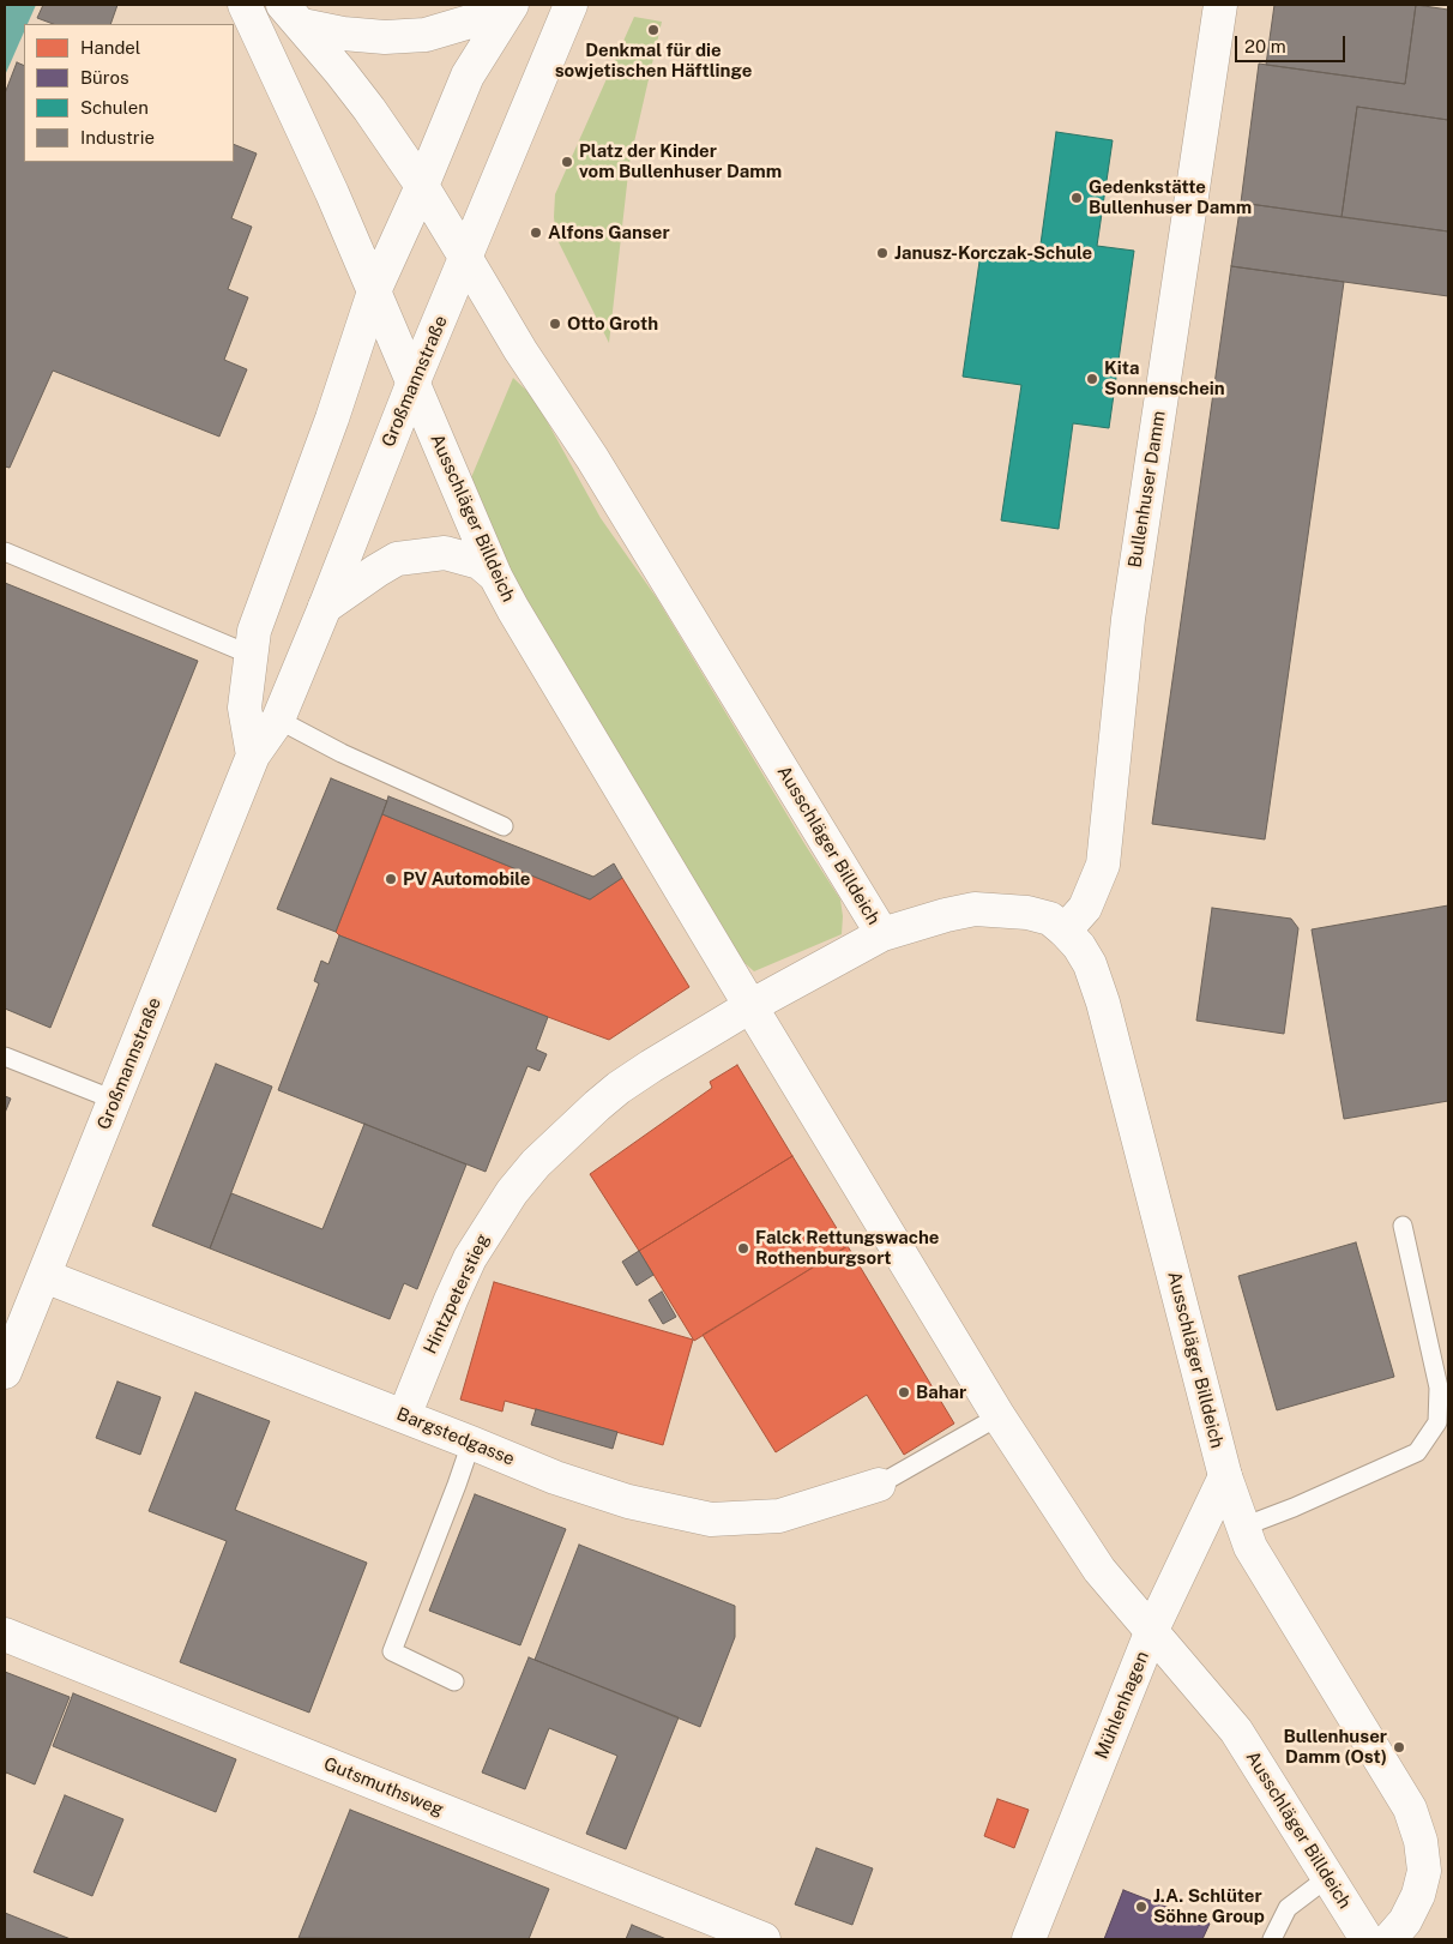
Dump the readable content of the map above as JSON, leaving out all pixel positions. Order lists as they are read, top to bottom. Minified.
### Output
{"streets":{"street":["Großmannstraße","Bullenhuser Damm","Ausschläger Billdeich","Hintzpeterstieg","Bargstedgasse","Mühlenhagen","Gutsmuthsweg"]},"crossings":[["Großmannstraße","Ausschläger Billdeich"],["Großmannstraße","Bargstedgasse"],["Bullenhuser Damm","Ausschläger Billdeich"],["Ausschläger Billdeich","Hintzpeterstieg"],["Ausschläger Billdeich","Mühlenhagen"],["Hintzpeterstieg","Bargstedgasse"]],"places":["Denkmal für die sowjetischen Häftlinge","Platz der Kinder vom Bullenhuser Damm","Gedenkstätte Bullenhuser Damm","Alfons Ganser","Janusz-Korczak-Schule","Otto Groth","Kita Sonnenschein","PV Automobile","Falck Rettungswache Rothenburgsort","Bahar","Bullenhuser Damm (Ost)","J.A. Schlüter Söhne Group"],"legend":["Handel","Büros","Schulen","Industrie"],"scale_bar":"20 m"}
